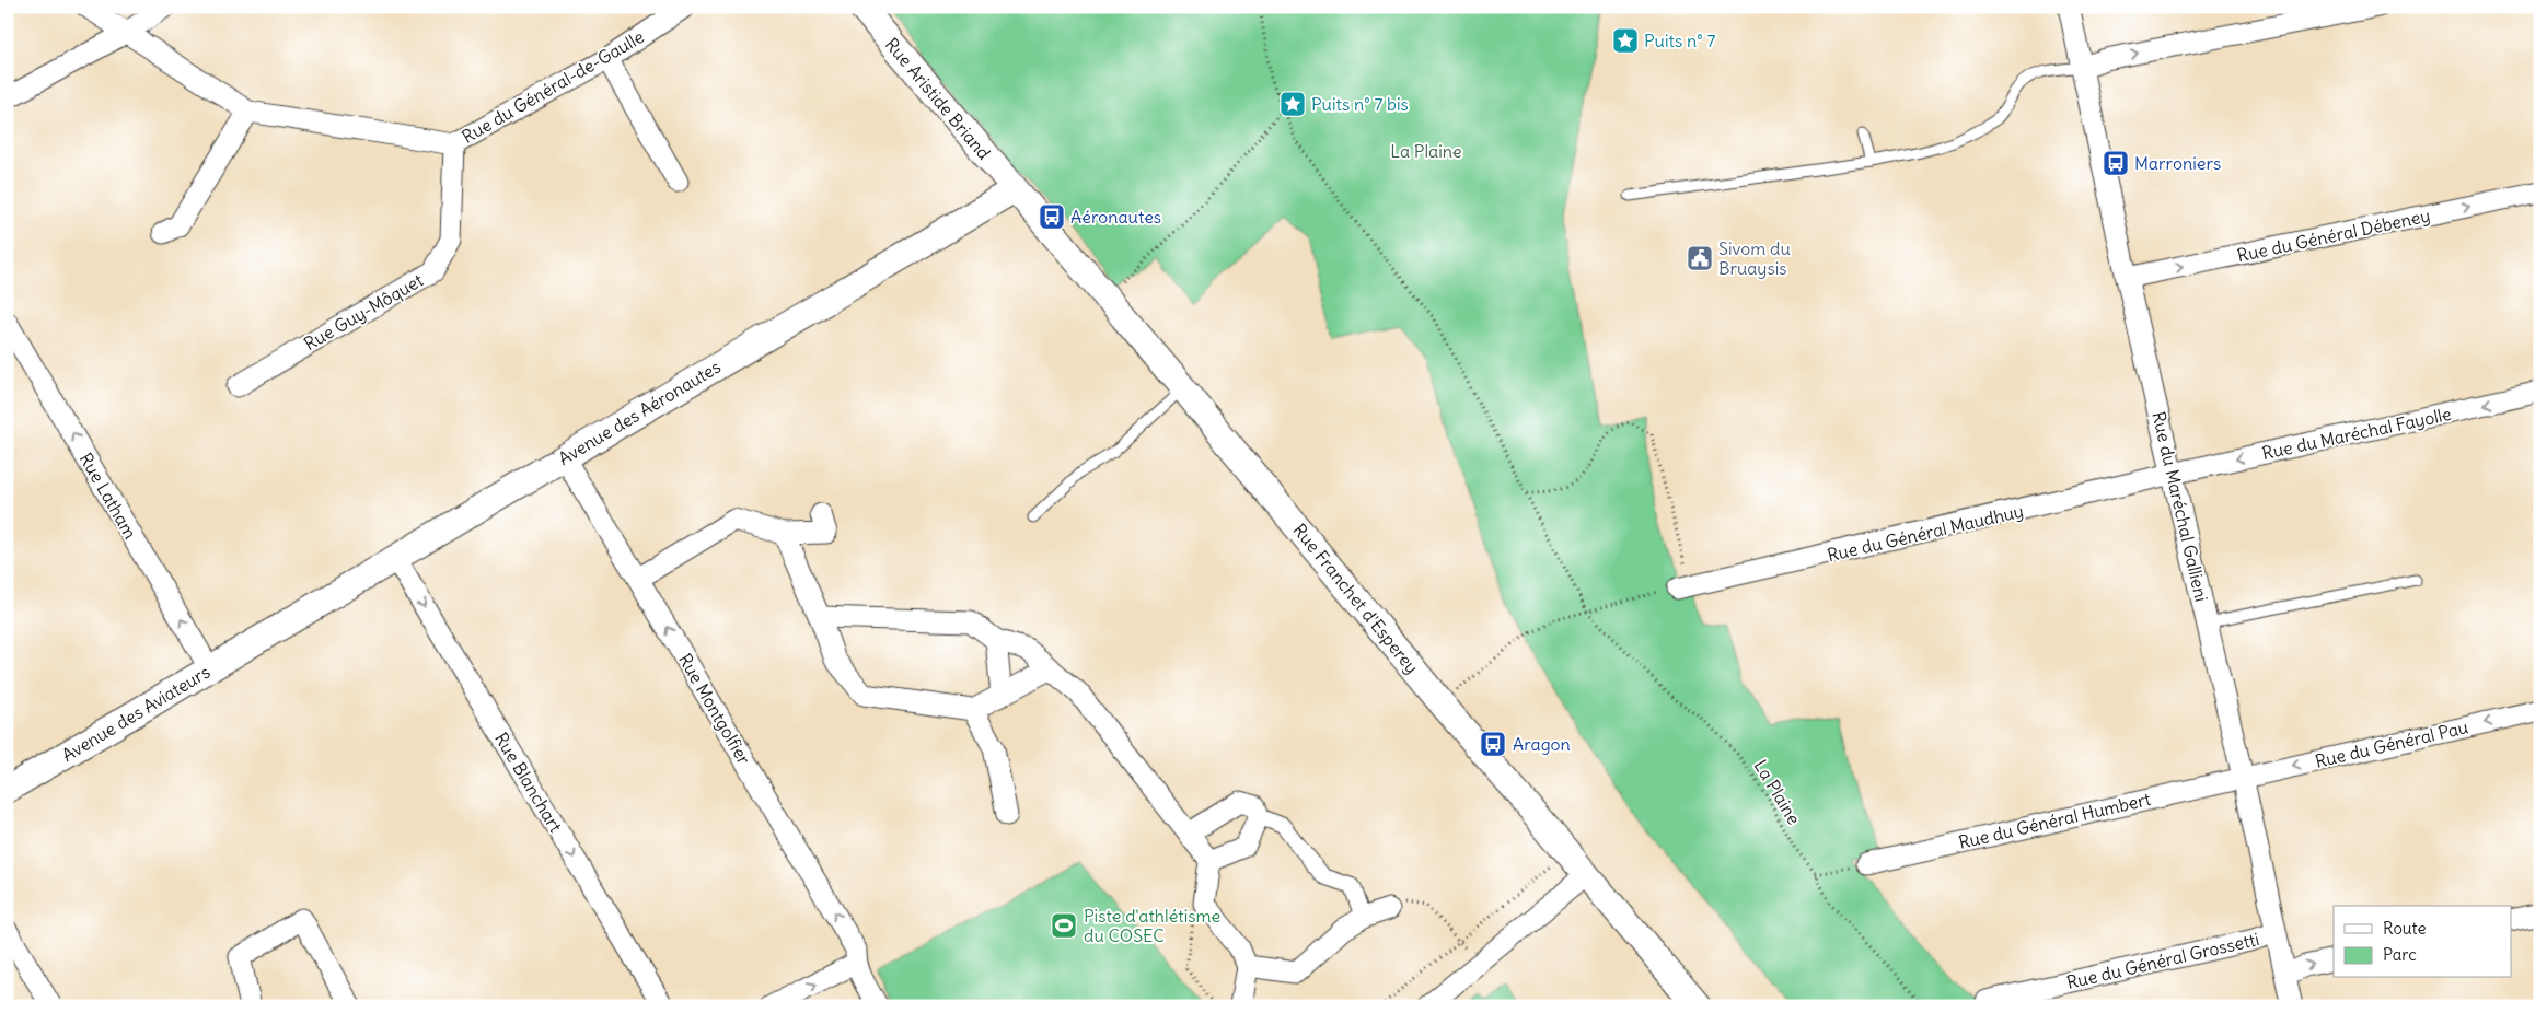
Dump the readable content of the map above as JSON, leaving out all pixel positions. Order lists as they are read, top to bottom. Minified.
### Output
{"streets":{"street":["Rue du Général-de-Gaulle","Rue Aristide Briand","Rue du Général Débeney","Rue Guy-Môquet","Avenue des Aéronautes","Rue du Maréchal Fayolle","Rue Latham","Rue du Maréchal Gallieni","Rue du Général Maudhuy","Rue Franchet d'Esperey","Rue Montgolfier","Avenue des Aviateurs","Rue du Général Pau","Rue Blanchart","Rue du Général Humbert","Rue du Général Grossetti"],"path":["La Plaine"]},"crossings":[["Rue du Général-de-Gaulle","Rue Guy-Môquet"],["Rue Aristide Briand","Avenue des Aéronautes"],["Rue Aristide Briand","Rue Franchet d'Esperey"],["Rue du Général Débeney","Rue du Maréchal Gallieni"],["Avenue des Aéronautes","Rue Franchet d'Esperey"],["Avenue des Aéronautes","Rue Montgolfier"],["Avenue des Aéronautes","Avenue des Aviateurs"],["Avenue des Aéronautes","Rue Blanchart"],["Rue du Maréchal Fayolle","Rue du Maréchal Gallieni"],["Rue du Maréchal Fayolle","Rue du Général Maudhuy"],["Rue Latham","Avenue des Aviateurs"],["Rue du Maréchal Gallieni","Rue du Général Maudhuy"],["Rue du Maréchal Gallieni","Rue du Général Pau"],["Rue du Maréchal Gallieni","Rue du Général Humbert"],["Rue du Maréchal Gallieni","Rue du Général Grossetti"],["Rue du Général Pau","Rue du Général Humbert"]],"one_way":["Rue du Général Débeney","Rue du Maréchal Fayolle","Rue Latham","Rue Montgolfier","Rue du Général Pau","Rue Blanchart"],"parks":["La Plaine"],"places":{"place":["Puits n° 7","Puits n° 7 bis"],"bus stop":["Marroniers","Aéronautes","Aragon"],"public building":["Sivom du Bruaysis"],"sports":["Piste d'athlétisme du COSEC"]},"legend":["Route","Parc"]}
